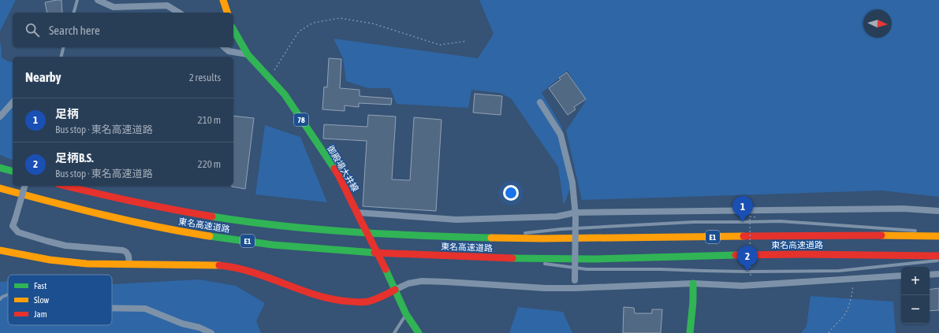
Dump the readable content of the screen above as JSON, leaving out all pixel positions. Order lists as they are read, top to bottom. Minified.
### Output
{"streets":{"main road":["78","御殿場大井線","東名高速道路","E1"]},"legend":["Fast","Slow","Jam"],"north":"right","page":{"search":"Search here","heading":["Nearby","2 results"],"list":[{"mark":"1","name":"足柄","note":"Bus stop · 東名高速道路","value":"210 m"},{"mark":"2","name":"足柄B.S.","note":"Bus stop · 東名高速道路","value":"220 m"}],"pins":["1","2"],"map_buttons":["+","−"]}}
